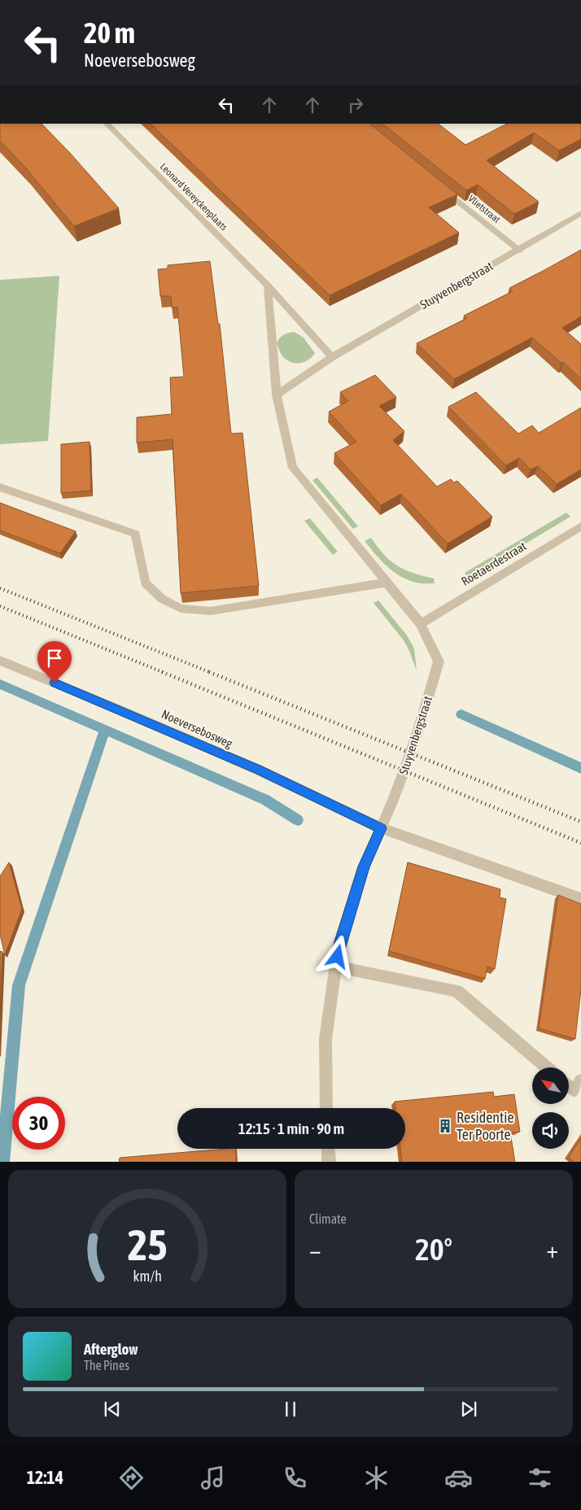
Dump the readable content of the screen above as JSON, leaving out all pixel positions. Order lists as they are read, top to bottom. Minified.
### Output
{"streets":{"street":["Leonard Vereyckenplaats","Vlietstraat","Stuyvenbergstraat","Roetaerdestraat","Noeversebosweg"]},"crossings":[["Leonard Vereyckenplaats","Stuyvenbergstraat"],["Vlietstraat","Stuyvenbergstraat"],["Stuyvenbergstraat","Roetaerdestraat"],["Stuyvenbergstraat","Noeversebosweg"]],"places":{"building":["Residentie Ter Poorte"]},"north":"top left","page":{"turn":["20 m","Noeversebosweg"],"limit":"30","trip":"12:15 · 1 min · 90 m","tile":"Climate","heat":["−","20°","+"],"song":["Afterglow","The Pines"],"tabs":"12:14","gauge":["25","km/h"]}}
